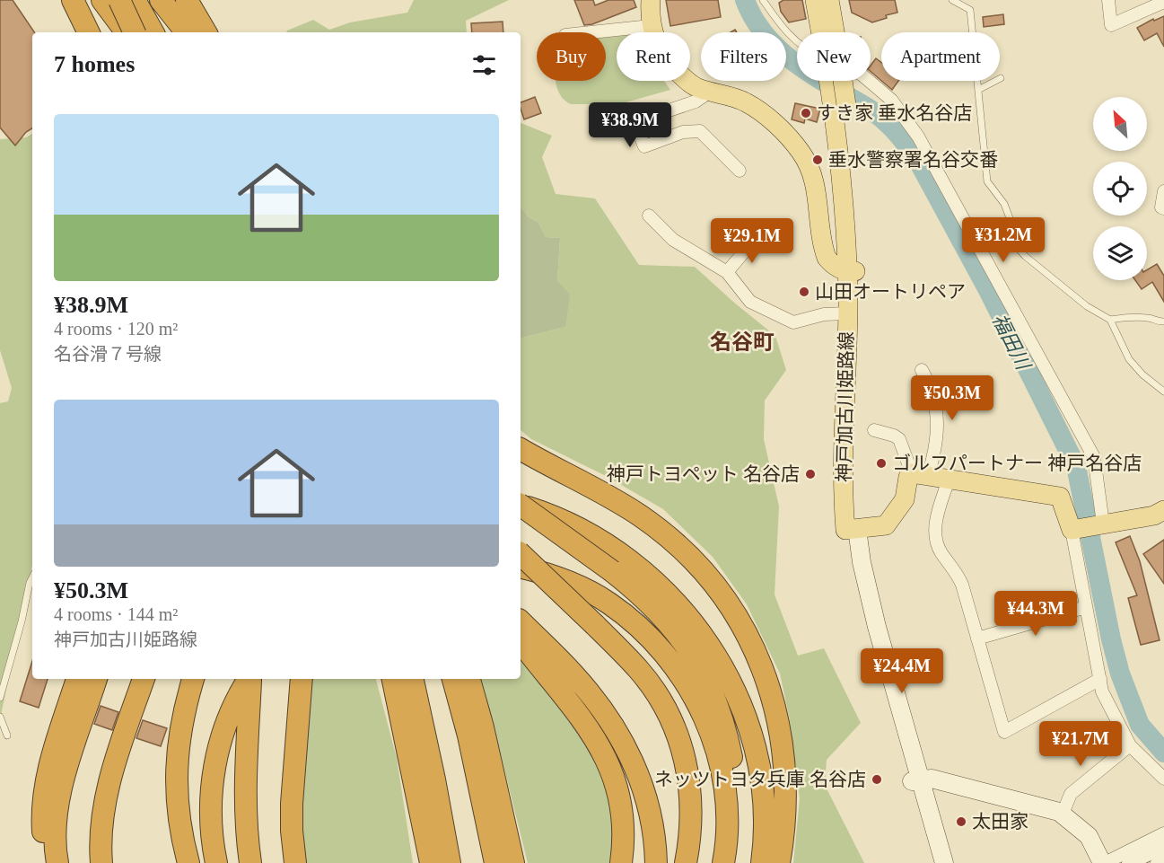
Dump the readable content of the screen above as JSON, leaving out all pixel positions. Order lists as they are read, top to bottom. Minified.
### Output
{"streets":{"main road":["神戸加古川姫路線"]},"districts":["名谷町"],"water":["福田川"],"places":["すき家 垂水名谷店","垂水警察署名谷交番","山田オートリペア","ゴルフパートナー 神戸名谷店","神戸トヨペット 名谷店","ネッツトヨタ兵庫 名谷店","太田家"],"north":"top left","page":{"chip":["Buy","Rent","Filters","New","Apartment"],"heading":"7 homes","list":[{"name":"¥38.9M","note":"4 rooms · 120 m² · 名谷滑７号線"},{"name":"¥50.3M","note":"4 rooms · 144 m² · 神戸加古川姫路線"}],"price":["¥38.9M","¥31.2M","¥29.1M","¥50.3M","¥44.3M","¥24.4M","¥21.7M"]}}
